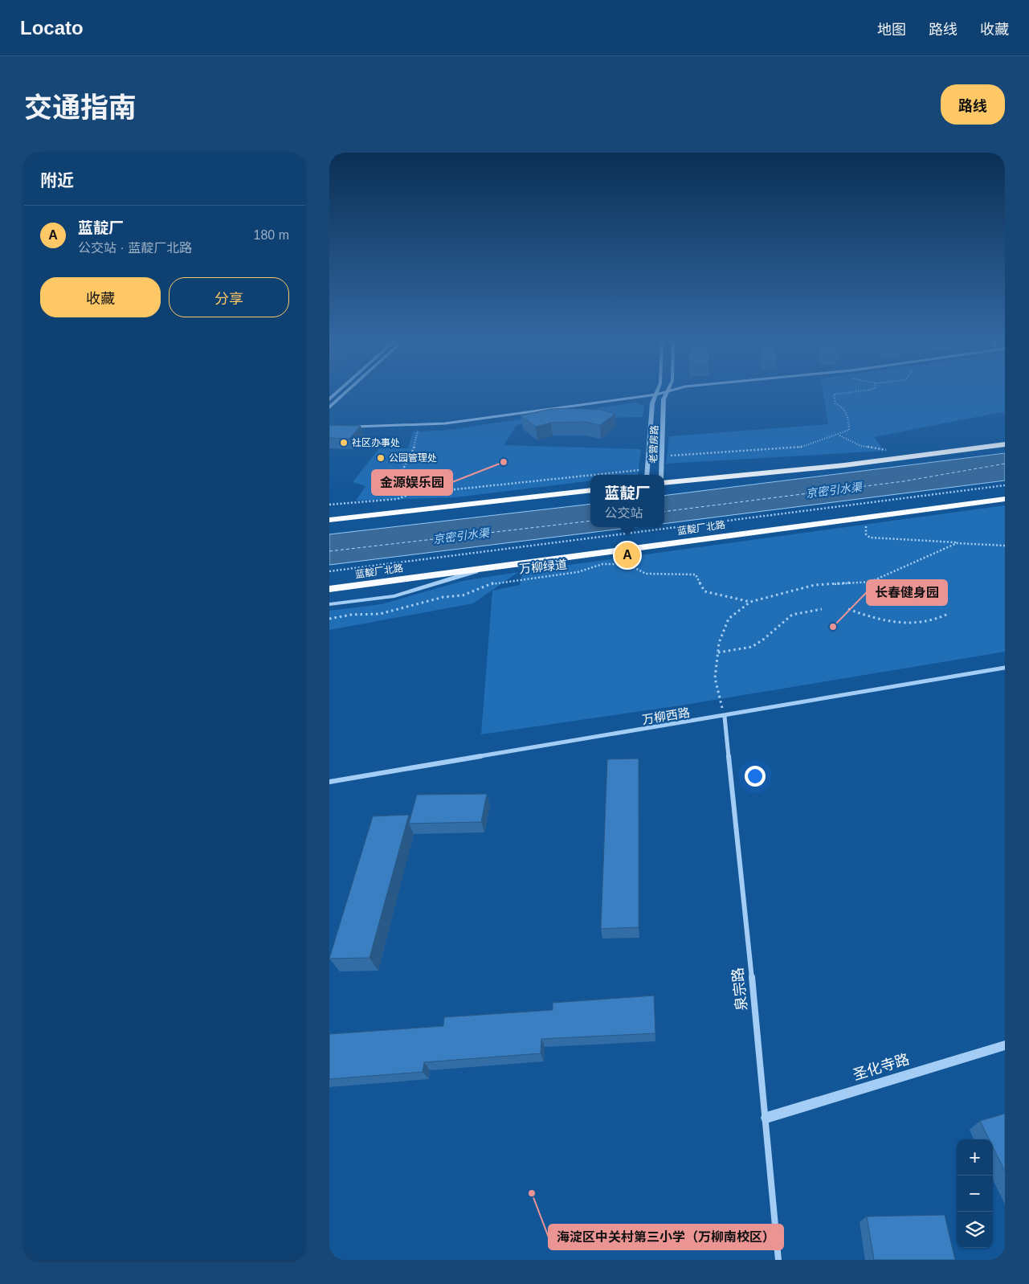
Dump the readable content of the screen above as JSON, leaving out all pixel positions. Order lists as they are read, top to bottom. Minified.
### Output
{"streets":{"highway":["蓝靛厂北路"],"street":["老营房路","万柳西路","泉宗路","圣化寺路"],"path":["万柳绿道"]},"crossings":[["万柳西路","泉宗路"],["泉宗路","圣化寺路"]],"water":["京密引水渠"],"places":["社区办事处","公园管理处","金源娱乐园","长春健身园","海淀区中关村第三小学（万柳南校区）"],"page":{"header":"Locato","nav":["地图","路线","收藏"],"title":"交通指南","buttons":["路线",["收藏","分享"]],"heading":"附近","list":[{"mark":"A","name":"蓝靛厂","note":"公交站 · 蓝靛厂北路","value":"180 m"}],"popup":["蓝靛厂","公交站"],"pins":"A","map_buttons":["+","−"]}}
